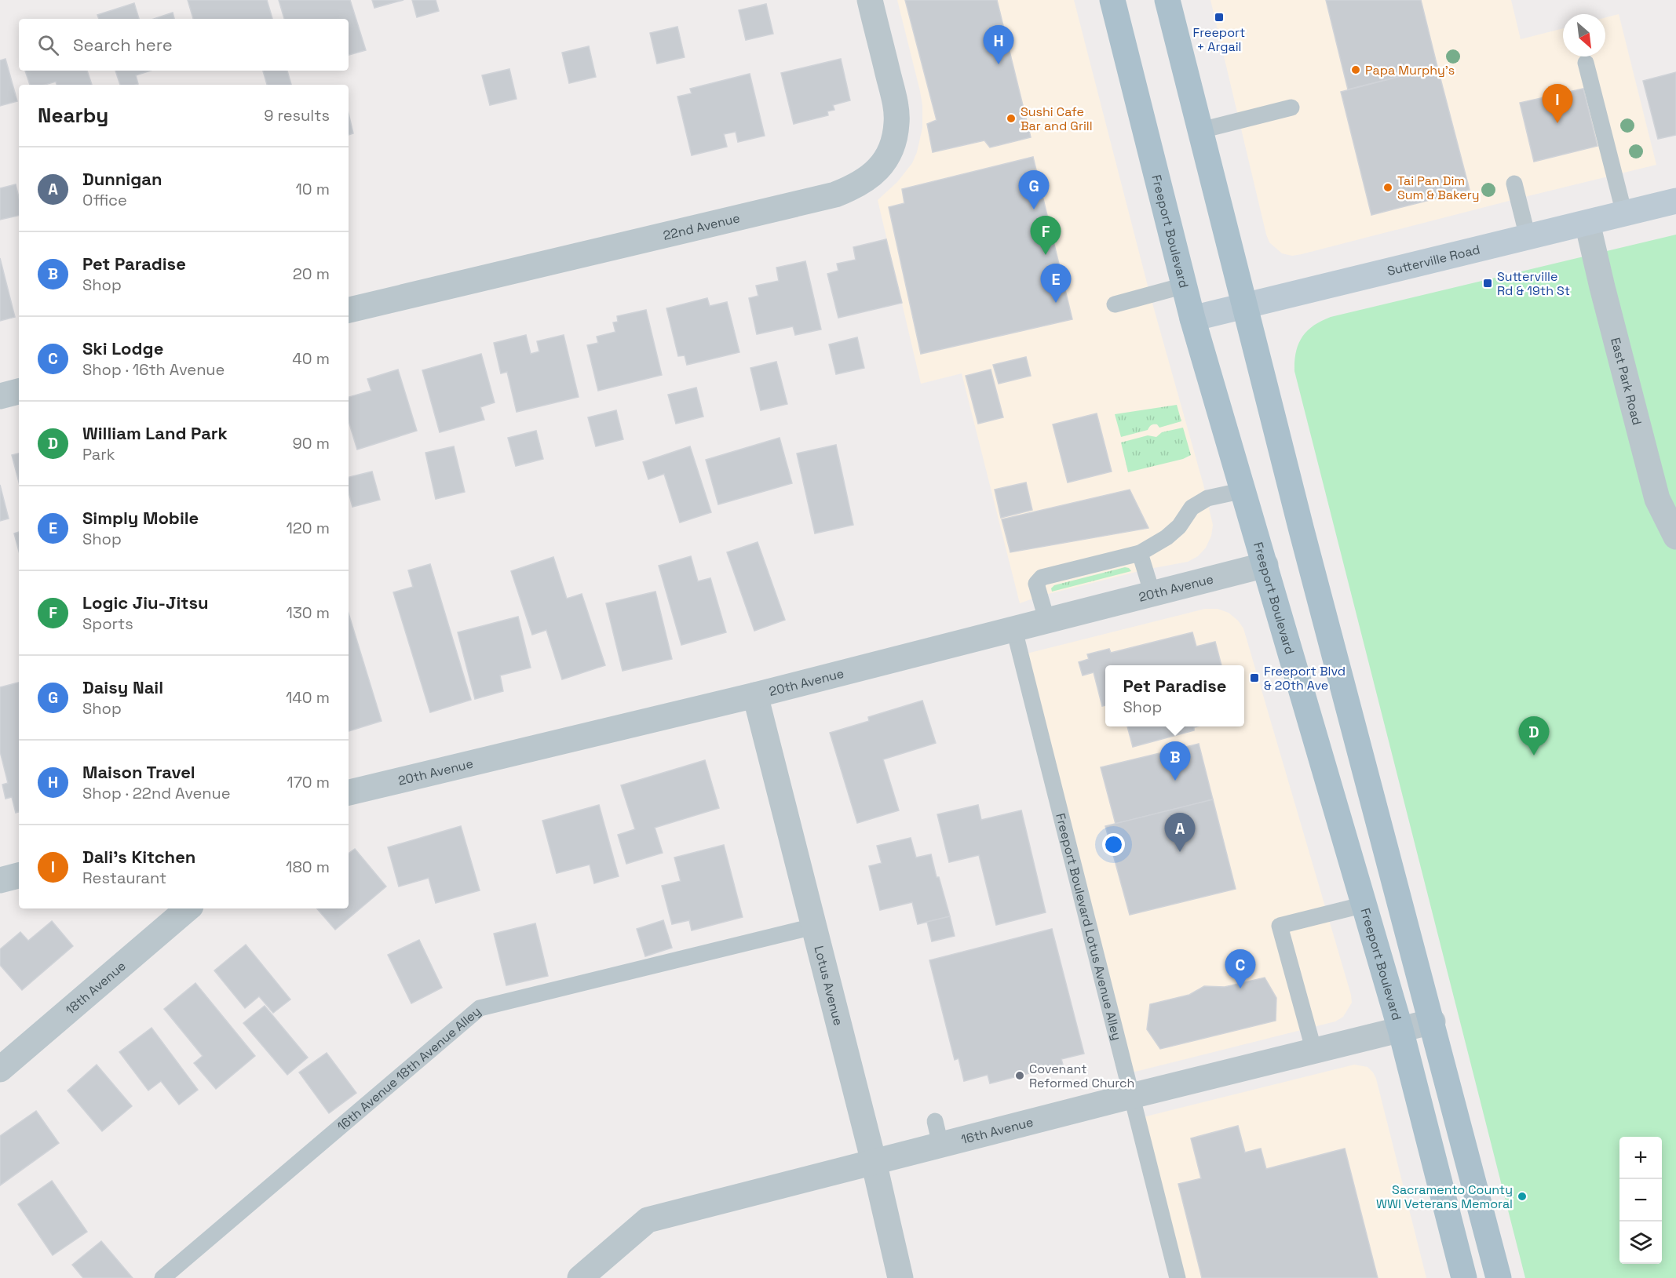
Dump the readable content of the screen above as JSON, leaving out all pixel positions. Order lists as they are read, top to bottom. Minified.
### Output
{"streets":{"main road":["Freeport Boulevard","Sutterville Road"],"street":["22nd Avenue","East Park Road","20th Avenue","Lotus Avenue","18th Avenue","16th Avenue"],"lane":["Freeport Boulevard Lotus Avenue Alley","16th Avenue 18th Avenue Alley"]},"crossings":[["Freeport Boulevard","Sutterville Road"],["Freeport Boulevard","20th Avenue"],["Freeport Boulevard","16th Avenue"],["Sutterville Road","East Park Road"],["20th Avenue","Freeport Boulevard Lotus Avenue Alley"],["20th Avenue","Lotus Avenue"],["Freeport Boulevard Lotus Avenue Alley","16th Avenue"],["Lotus Avenue","16th Avenue 18th Avenue Alley"],["Lotus Avenue","16th Avenue"]],"places":{"transit":["Freeport + Argail","Sutterville Rd & 19th St","Freeport Blvd & 20th Ave"],"other":["Papa Murphy's","Sushi Cafe Bar and Grill","Tai Pan Dim Sum & Bakery","Covenant Reformed Church","Sacramento County WWI Veterans Memoral"]},"north":"bottom right","page":{"search":"Search here","pins":["H","I","G","F","E","D","B","A","C"],"heading":["Nearby","9 results"],"list":[{"mark":"A","name":"Dunnigan","note":"Office","value":"10 m"},{"mark":"B","name":"Pet Paradise","note":"Shop","value":"20 m"},{"mark":"C","name":"Ski Lodge","note":"Shop · 16th Avenue","value":"40 m"},{"mark":"D","name":"William Land Park","note":"Park","value":"90 m"},{"mark":"E","name":"Simply Mobile","note":"Shop","value":"120 m"},{"mark":"F","name":"Logic Jiu-Jitsu","note":"Sports","value":"130 m"},{"mark":"G","name":"Daisy Nail","note":"Shop","value":"140 m"},{"mark":"H","name":"Maison Travel","note":"Shop · 22nd Avenue","value":"170 m"},{"mark":"I","name":"Dali's Kitchen","note":"Restaurant","value":"180 m"}],"popup":["Pet Paradise","Shop"],"map_buttons":["+","−"]}}
